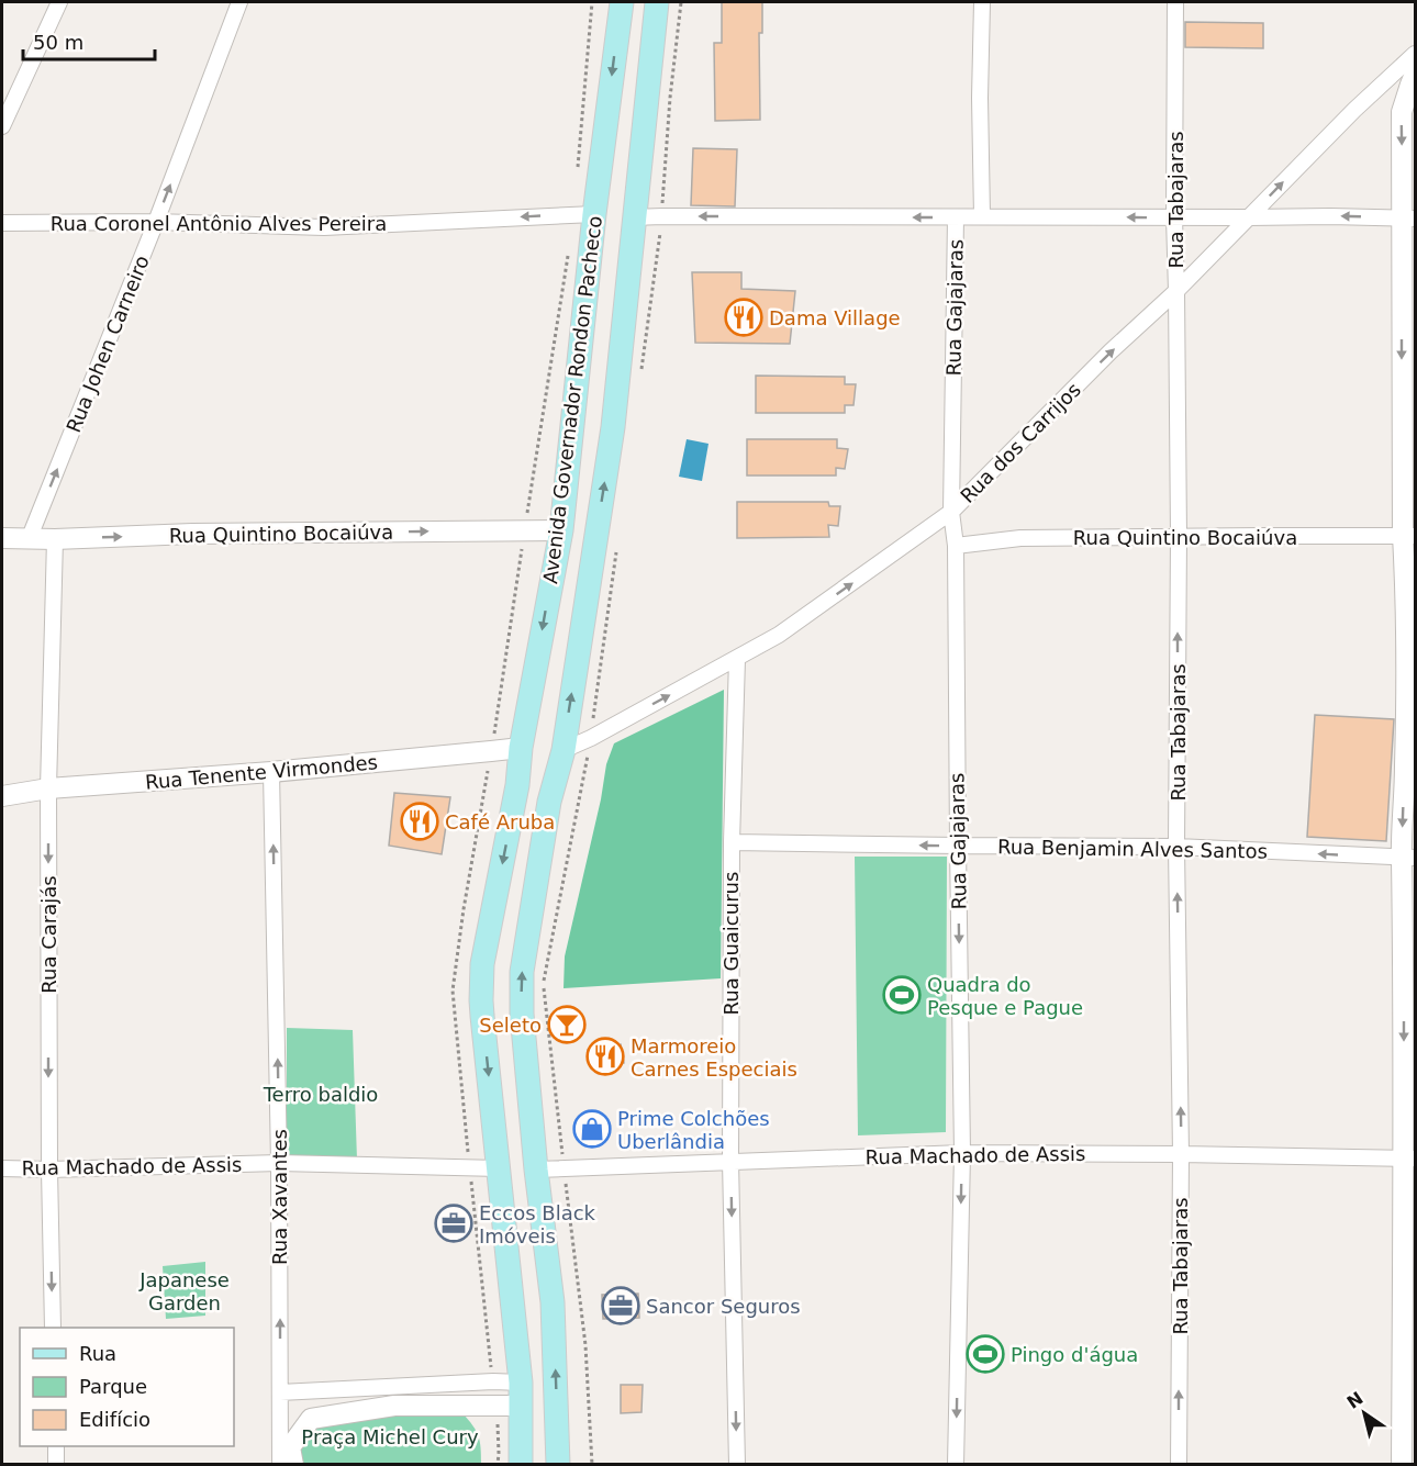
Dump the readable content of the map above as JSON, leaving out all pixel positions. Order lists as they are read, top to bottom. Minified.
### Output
{"streets":{"main road":["Avenida Governador Rondon Pacheco"],"street":["Rua Tabajaras","Rua Coronel Antônio Alves Pereira","Rua Gajajaras","Rua Johen Carneiro","Rua dos Carrijos","Rua Quintino Bocaiúva","Rua Tenente Virmondes","Rua Benjamin Alves Santos","Rua Carajás","Rua Guaicurus","Rua Machado de Assis","Rua Xavantes"]},"crossings":[["Rua Tabajaras","Rua dos Carrijos"],["Rua Tabajaras","Rua Quintino Bocaiúva"],["Rua Tabajaras","Rua Benjamin Alves Santos"],["Rua Tabajaras","Rua Machado de Assis"],["Rua Coronel Antônio Alves Pereira","Rua Johen Carneiro"],["Rua Coronel Antônio Alves Pereira","Avenida Governador Rondon Pacheco"],["Rua Gajajaras","Rua dos Carrijos"],["Rua Gajajaras","Rua Quintino Bocaiúva"],["Rua Gajajaras","Rua Benjamin Alves Santos"],["Rua Gajajaras","Rua Machado de Assis"],["Rua Johen Carneiro","Rua Quintino Bocaiúva"],["Avenida Governador Rondon Pacheco","Rua dos Carrijos"],["Avenida Governador Rondon Pacheco","Rua Quintino Bocaiúva"],["Avenida Governador Rondon Pacheco","Rua Tenente Virmondes"],["Avenida Governador Rondon Pacheco","Rua Machado de Assis"],["Rua dos Carrijos","Rua Guaicurus"],["Rua Quintino Bocaiúva","Rua Carajás"],["Rua Tenente Virmondes","Rua Carajás"],["Rua Tenente Virmondes","Rua Xavantes"],["Rua Benjamin Alves Santos","Rua Guaicurus"],["Rua Carajás","Rua Machado de Assis"],["Rua Guaicurus","Rua Machado de Assis"],["Rua Machado de Assis","Rua Xavantes"]],"one_way":["Rua Tabajaras","Rua Coronel Antônio Alves Pereira","Rua Gajajaras","Rua Johen Carneiro","Rua dos Carrijos","Rua Quintino Bocaiúva","Rua Benjamin Alves Santos","Rua Carajás","Rua Guaicurus","Rua Xavantes"],"parks":["Terro baldio","Japanese Garden","Praça Michel Cury"],"places":{"restaurant":["Dama Village","Café Aruba","Marmoreio Carnes Especiais"],"sports":["Quadra do Pesque e Pague","Pingo d'água"],"bar":["Seleto"],"shop":["Prime Colchões Uberlândia"],"office":["Eccos Black Imóveis","Sancor Seguros"]},"legend":["Rua","Parque","Edifício"],"scale_bar":"50 m","north":"top left"}
